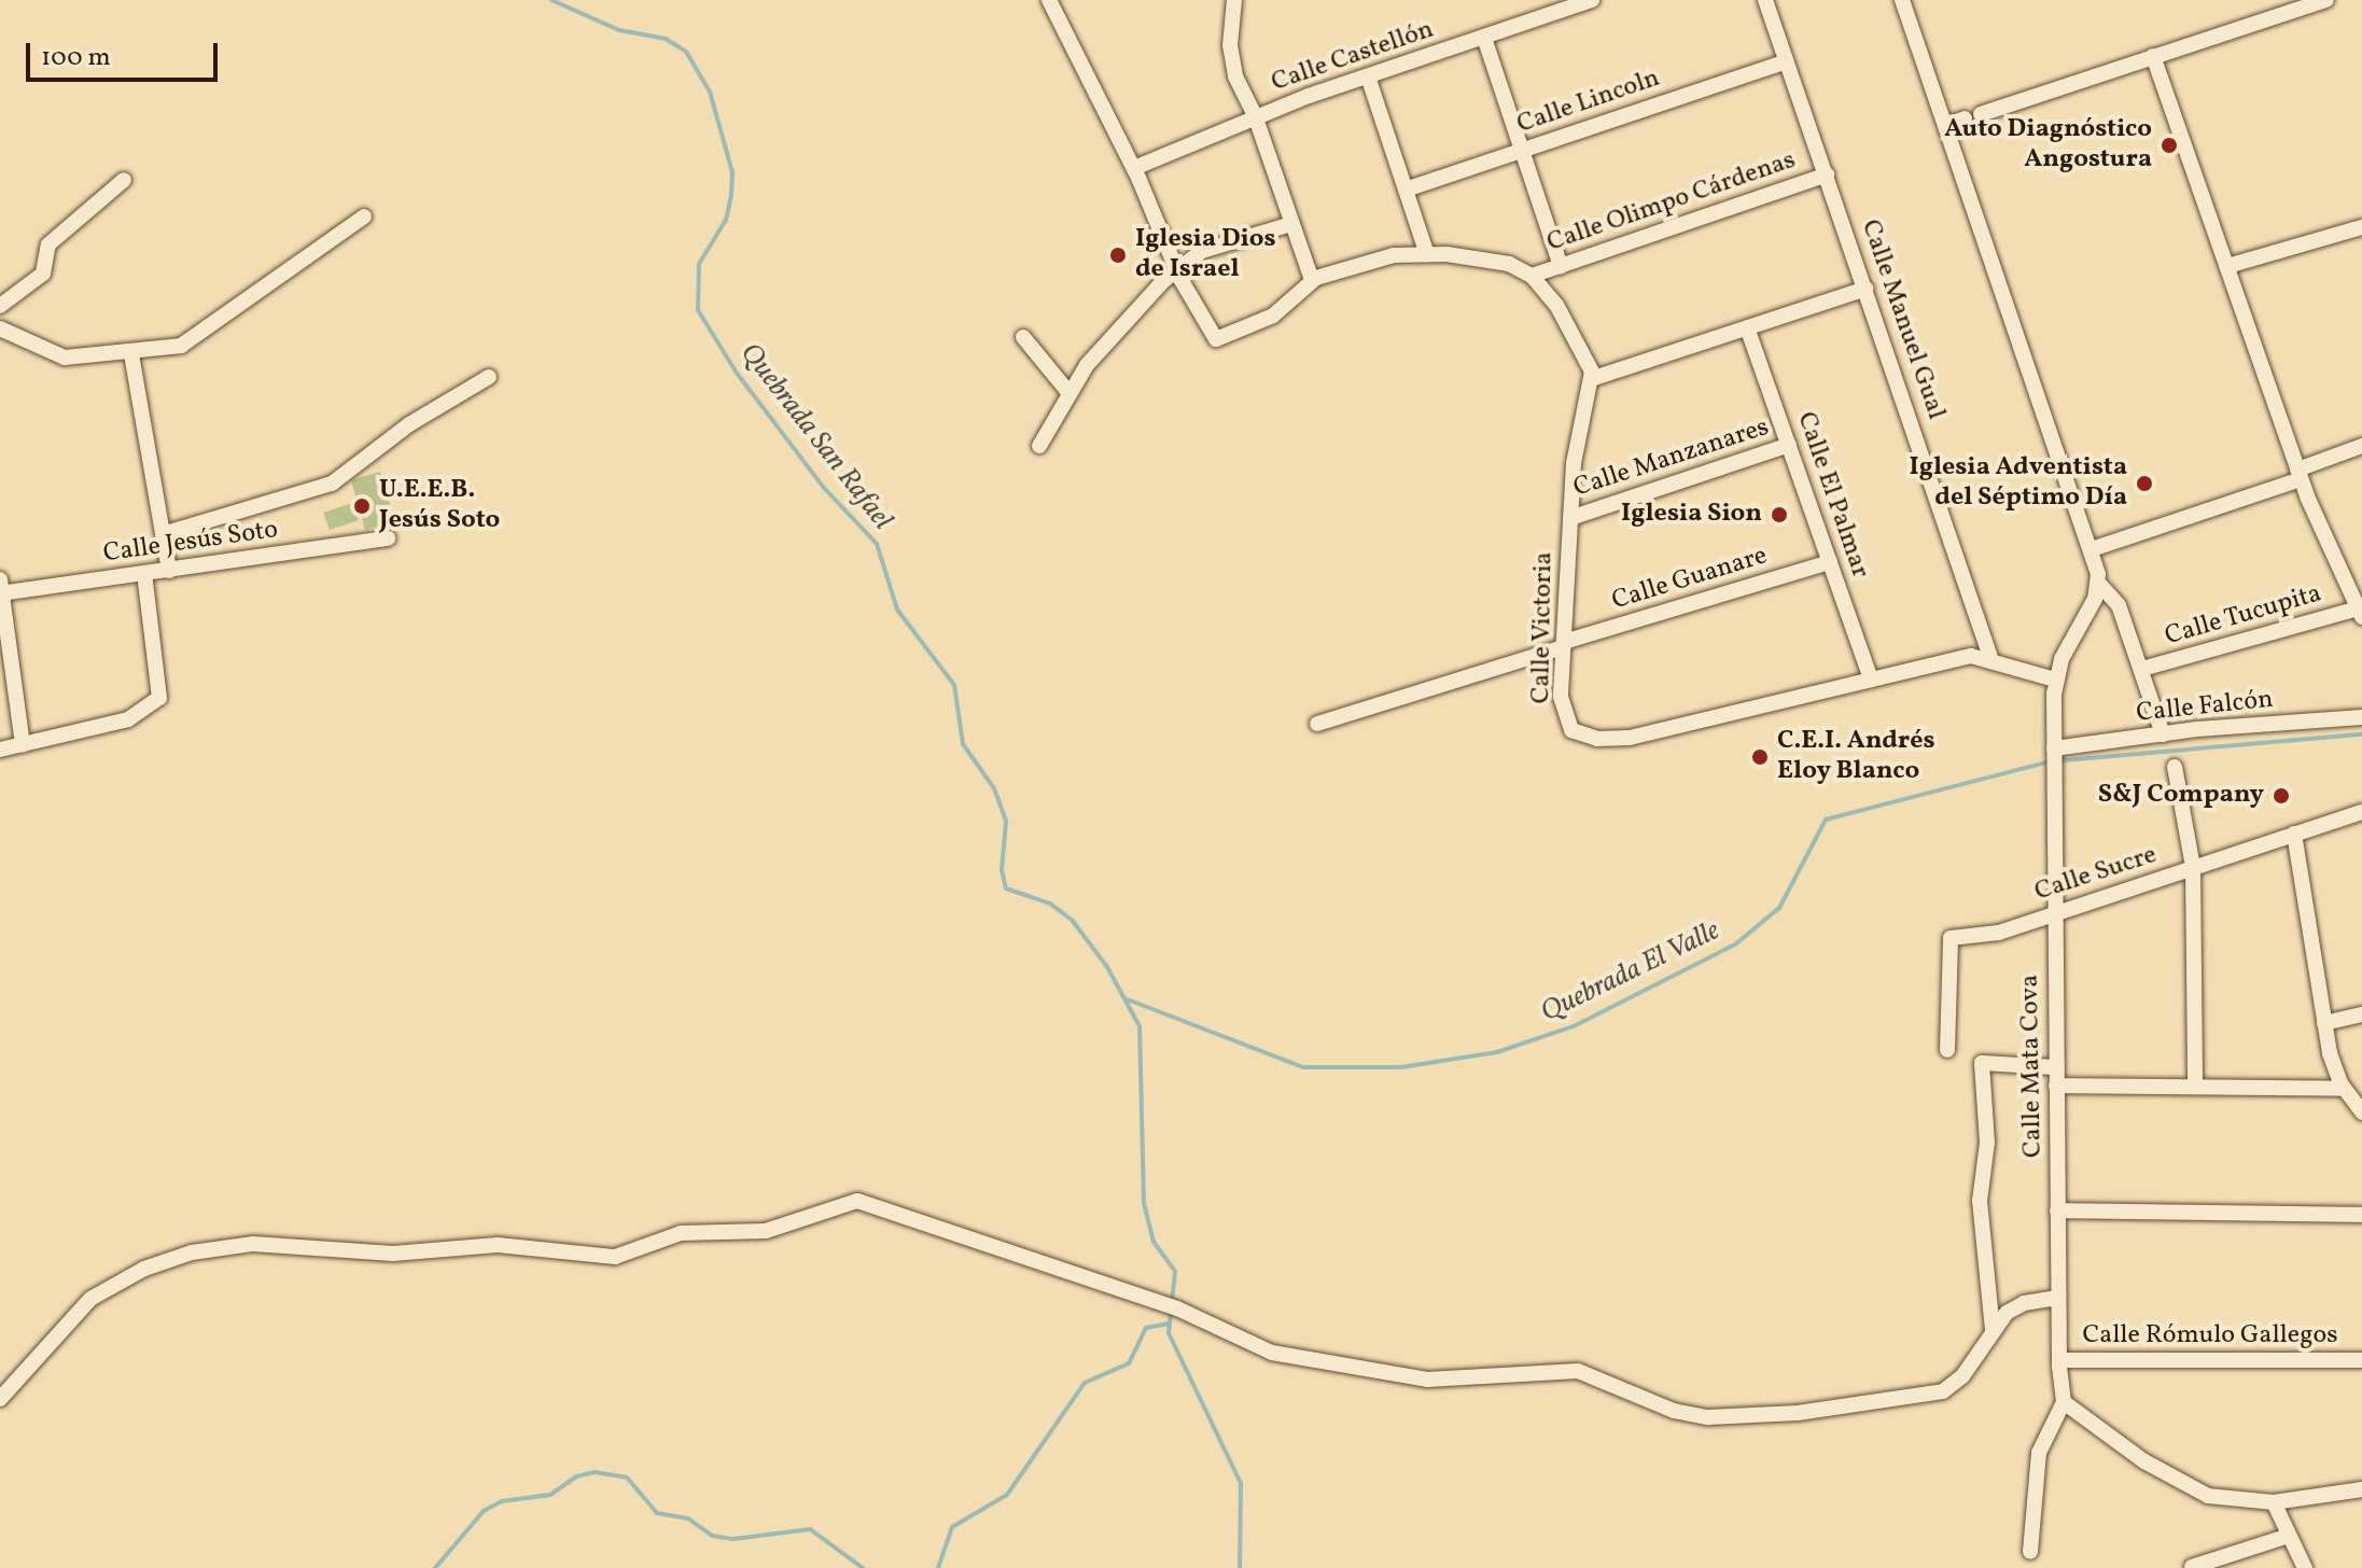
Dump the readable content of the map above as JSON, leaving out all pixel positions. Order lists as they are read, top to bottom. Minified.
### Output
{"streets":{"street":["Calle Castellón","Calle Lincoln","Calle Olimpo Cárdenas","Calle Manuel Gual","Calle Manzanares","Calle El Palmar","Calle Jesús Soto","Calle Guanare","Calle Tucupita","Calle Victoria","Calle Falcón","Calle Sucre","Calle Mata Cova","Calle Rómulo Gallegos"]},"crossings":[["Calle Lincoln","Calle Manuel Gual"],["Calle Olimpo Cárdenas","Calle Manuel Gual"],["Calle Manuel Gual","Calle Victoria"],["Calle Manzanares","Calle El Palmar"],["Calle Manzanares","Calle Victoria"],["Calle El Palmar","Calle Guanare"],["Calle El Palmar","Calle Victoria"],["Calle Guanare","Calle Victoria"],["Calle Victoria","Calle Mata Cova"],["Calle Falcón","Calle Mata Cova"],["Calle Sucre","Calle Mata Cova"],["Calle Mata Cova","Calle Rómulo Gallegos"]],"water":["Quebrada San Rafael","Quebrada El Valle"],"places":["Auto Diagnóstico Angostura","Iglesia Dios de Israel","Iglesia Adventista del Séptimo Día","U.E.E.B. Jesús Soto","Iglesia Sion","C.E.I. Andrés Eloy Blanco","S&J Company"],"scale_bar":"100 m"}
